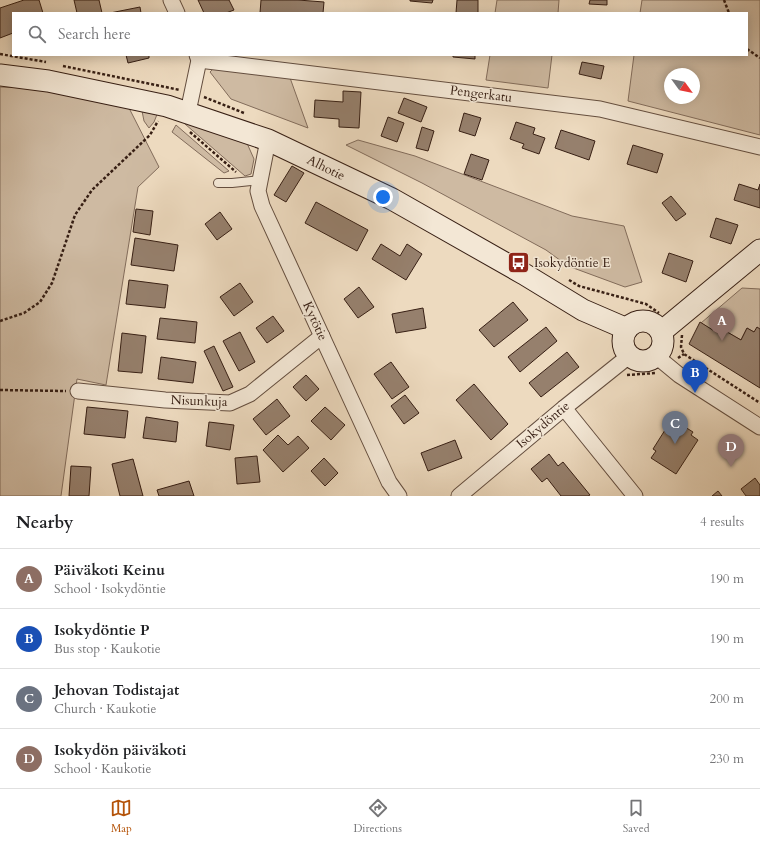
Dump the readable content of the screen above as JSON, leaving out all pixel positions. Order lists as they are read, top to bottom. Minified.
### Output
{"streets":{"street":["Pengerkatu","Alhotie","Kytötie","Nisunkuja","Isokydöntie"]},"crossings":[["Alhotie","Kytötie"],["Alhotie","Isokydöntie"],["Kytötie","Nisunkuja"]],"places":{"bus stop":["Isokydöntie E"]},"north":"bottom right","page":{"search":"Search here","pins":["A","B","C","D"],"heading":["Nearby","4 results"],"list":[{"mark":"A","name":"Päiväkoti Keinu","note":"School · Isokydöntie","value":"190 m"},{"mark":"B","name":"Isokydöntie P","note":"Bus stop · Kaukotie","value":"190 m"},{"mark":"C","name":"Jehovan Todistajat","note":"Church · Kaukotie","value":"200 m"},{"mark":"D","name":"Isokydön päiväkoti","note":"School · Kaukotie","value":"230 m"}],"nav":["Map","Directions","Saved"]}}
